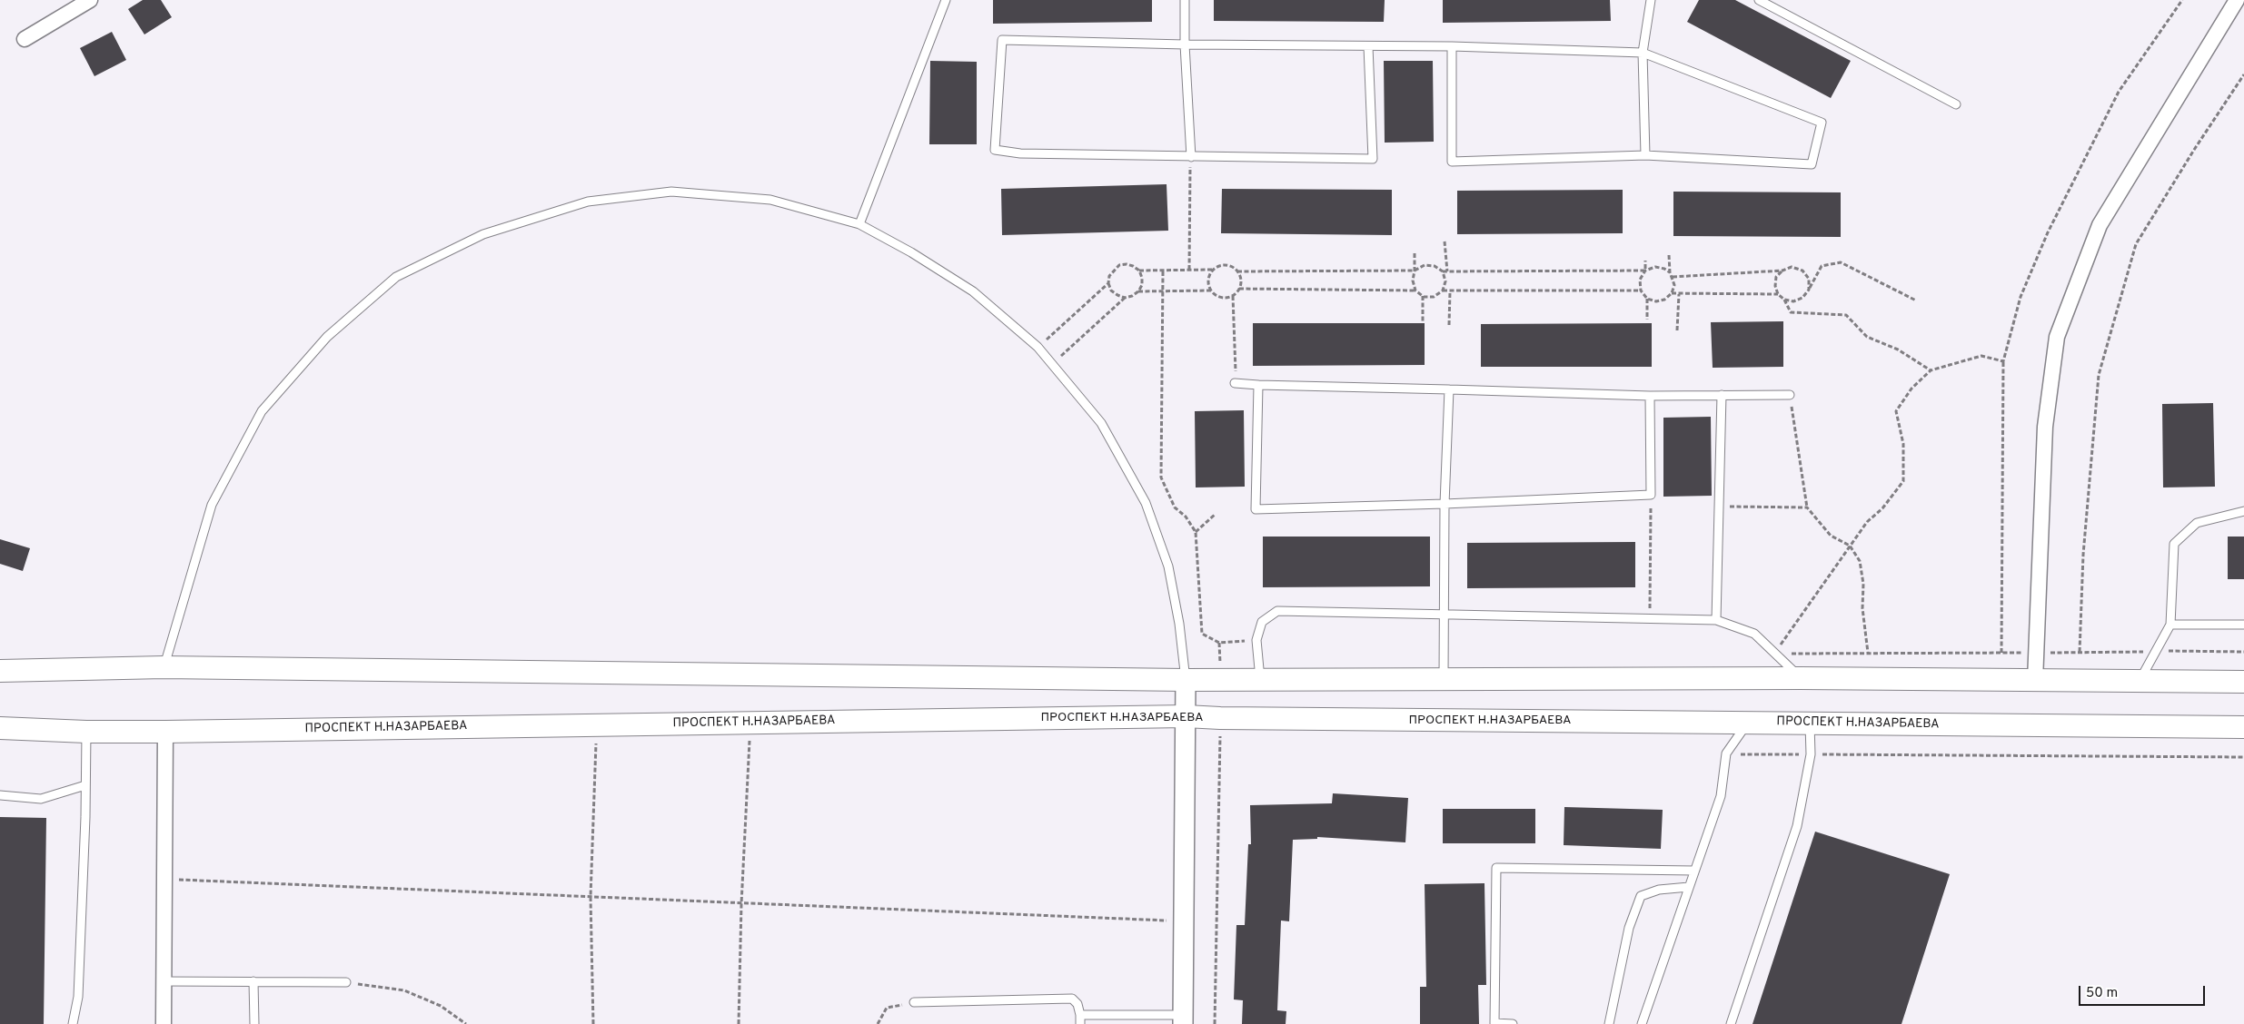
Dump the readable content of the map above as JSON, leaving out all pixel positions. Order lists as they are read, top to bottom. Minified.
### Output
{"streets":{"main road":["ПРОСПЕКТ Н.НАЗАРБАЕВА"]},"scale_bar":"50 m"}
